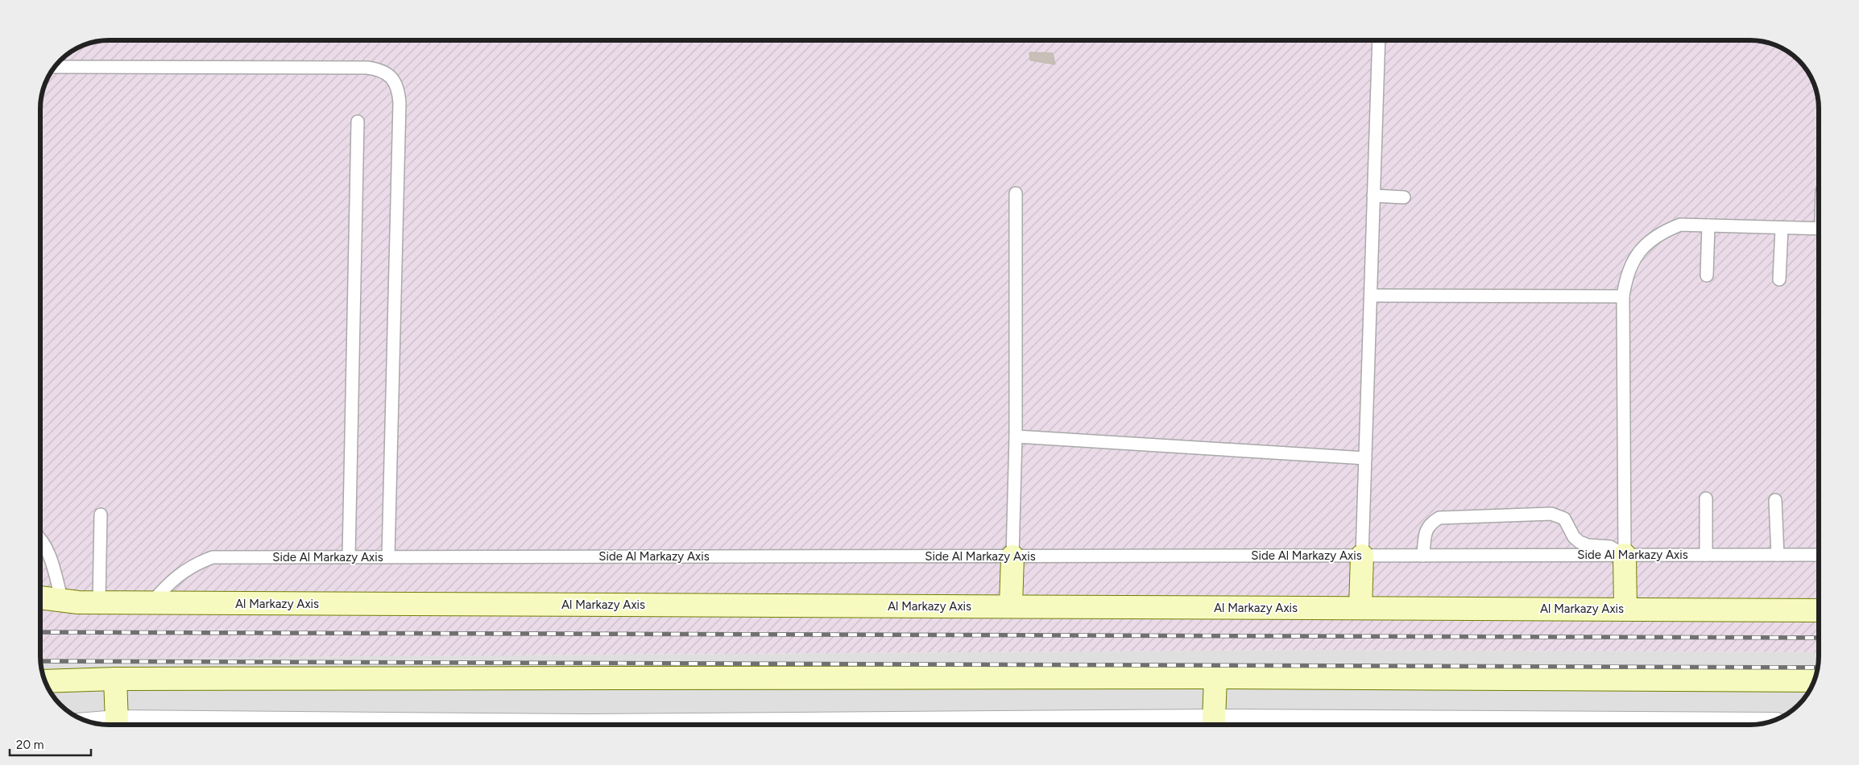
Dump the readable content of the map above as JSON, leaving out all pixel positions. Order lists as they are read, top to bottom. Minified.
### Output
{"streets":{"main road":["Al Markazy Axis"],"lane":["Side Al Markazy Axis"]},"crossings":[["Side Al Markazy Axis","Al Markazy Axis"]],"scale_bar":"20 m"}
